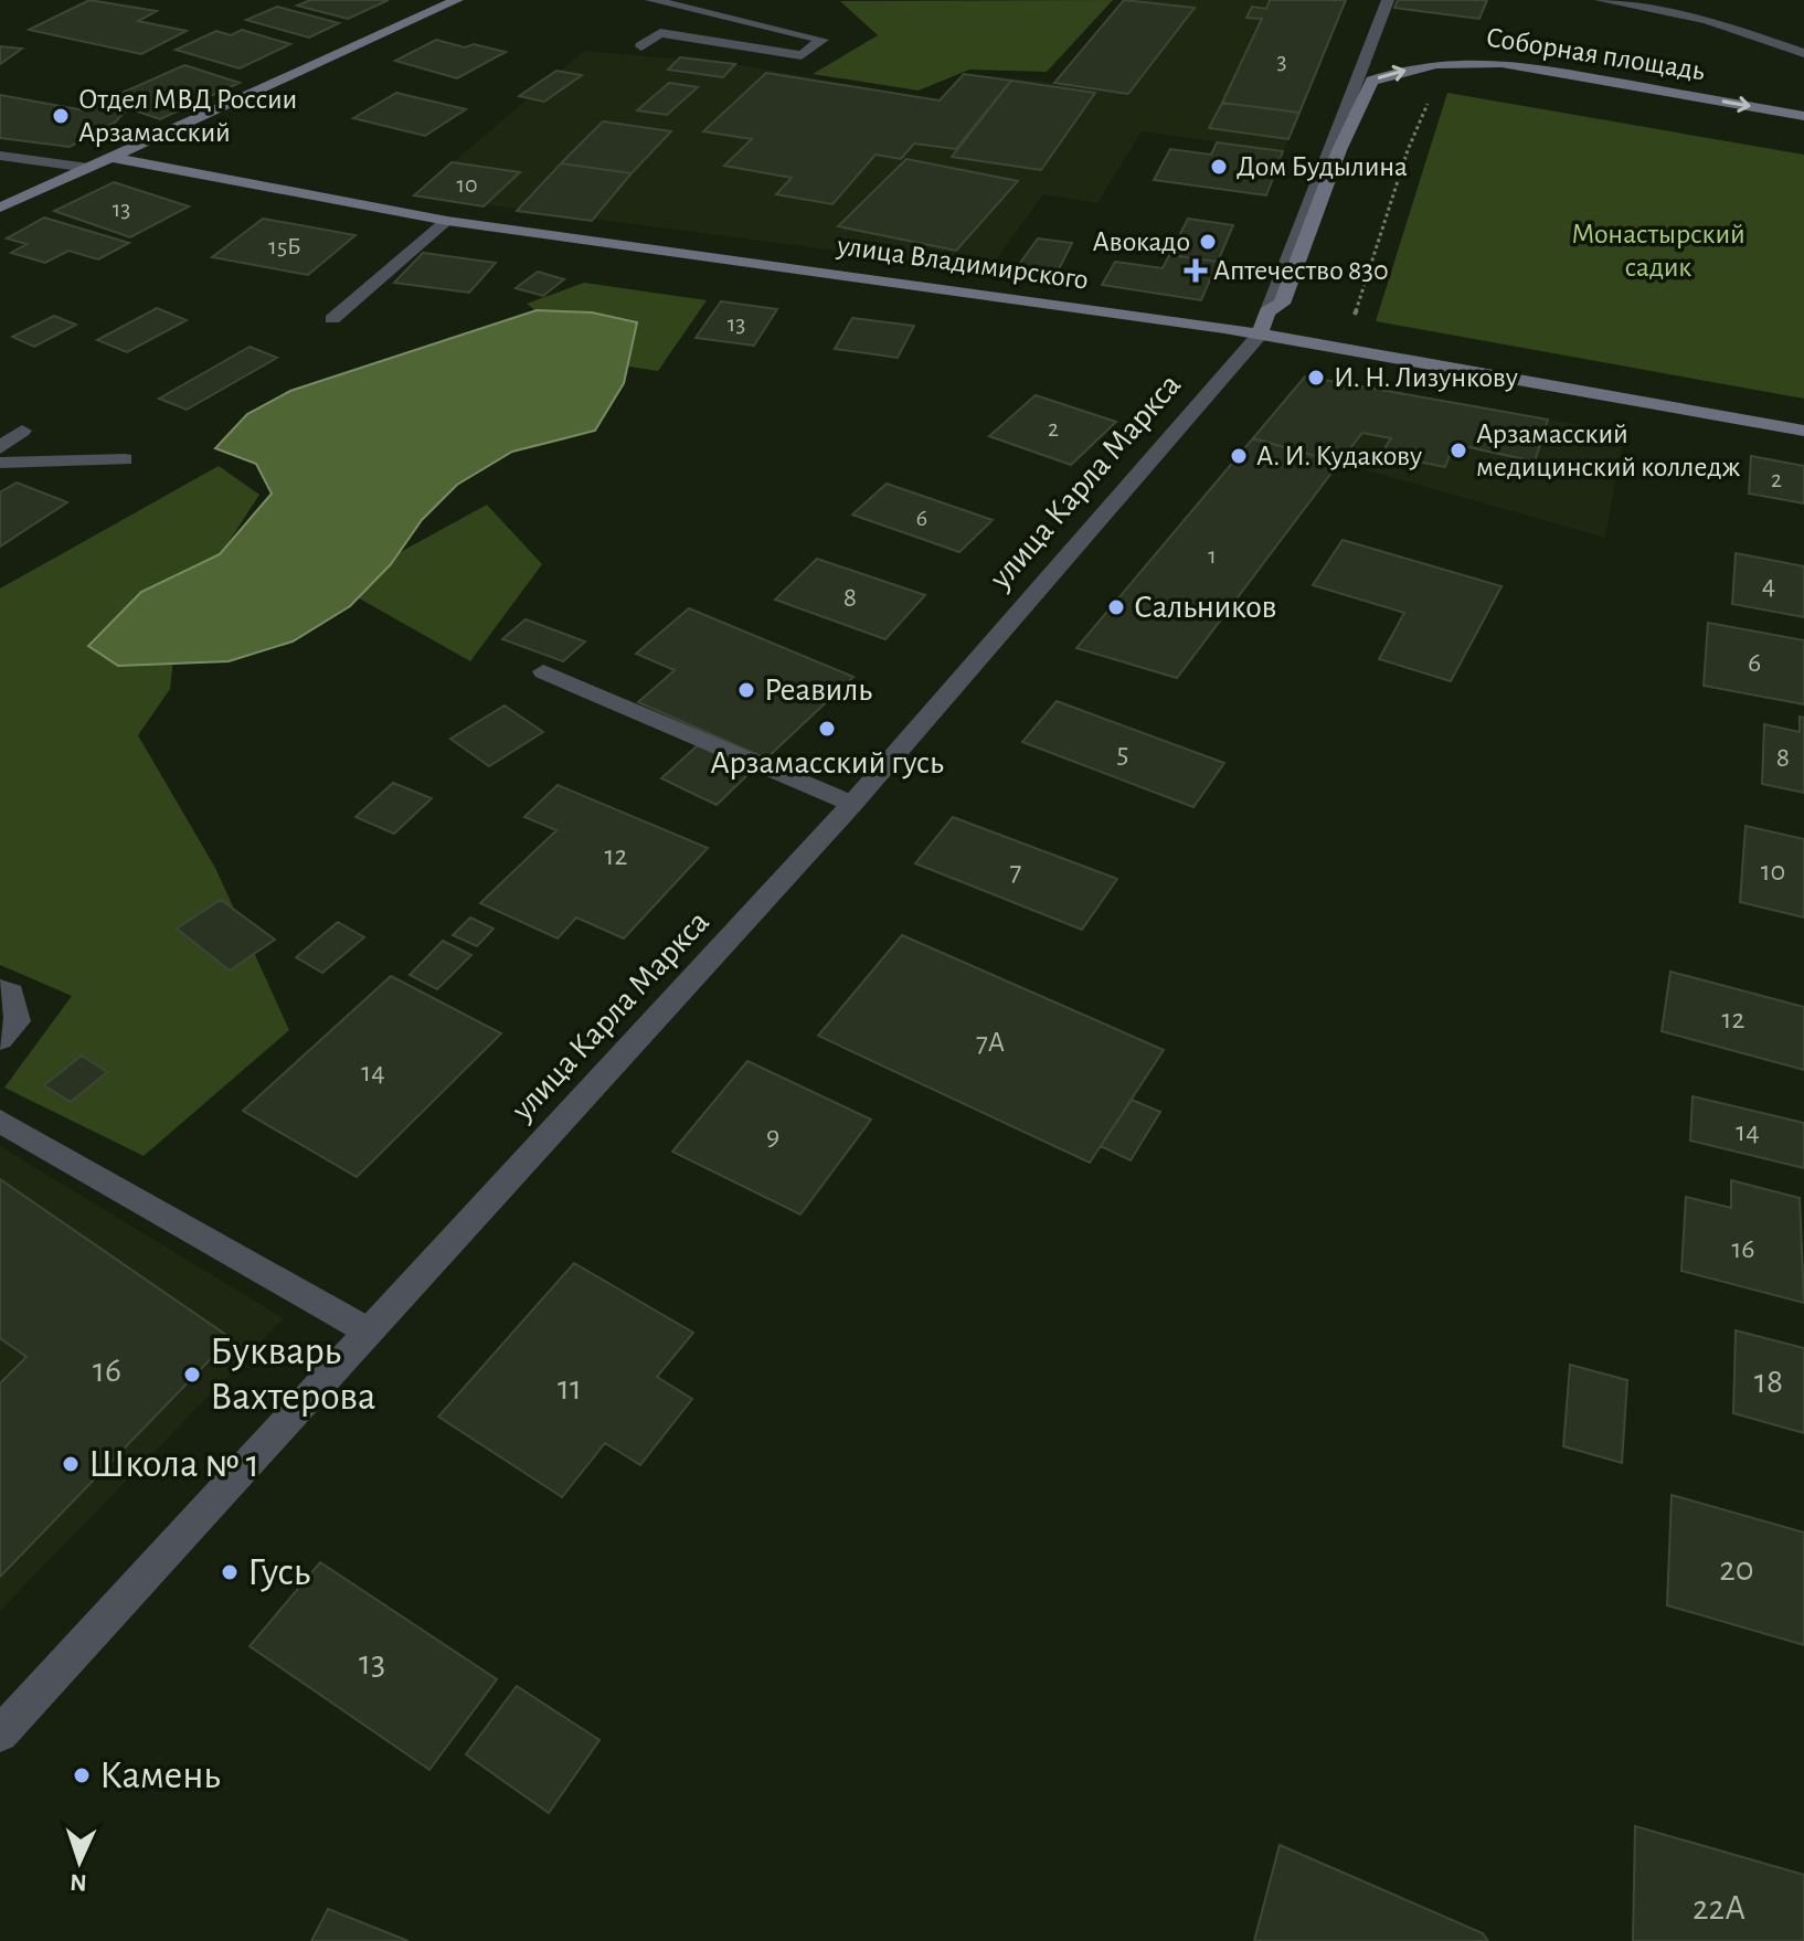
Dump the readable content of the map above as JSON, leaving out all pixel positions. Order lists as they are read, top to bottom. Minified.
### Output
{"streets":{"street":["Соборная площадь","улица Владимирского","улица Карла Маркса"]},"crossings":[["Соборная площадь","улица Владимирского"],["Соборная площадь","улица Карла Маркса"],["улица Владимирского","улица Карла Маркса"]],"one_way":["Соборная площадь"],"parks":["Монастырский садик"],"places":{"other":["Отдел МВД России Арзамасский","Дом Будылина","Авокадо","И. Н. Лизункову","Арзамасский медицинский колледж","А. И. Кудакову","Сальников","Реавиль","Арзамасский гусь","Букварь Вахтерова","Школа № 1","Гусь","Камень"],"health":["Аптечество 830"]},"house_numbers":["3","10","13","15Б","13","2","2","6","1","4","8","6","5","8","12","7","10","12","7А","14","14","9","16","16","18","11","20","13","22А"],"north":"bottom"}
